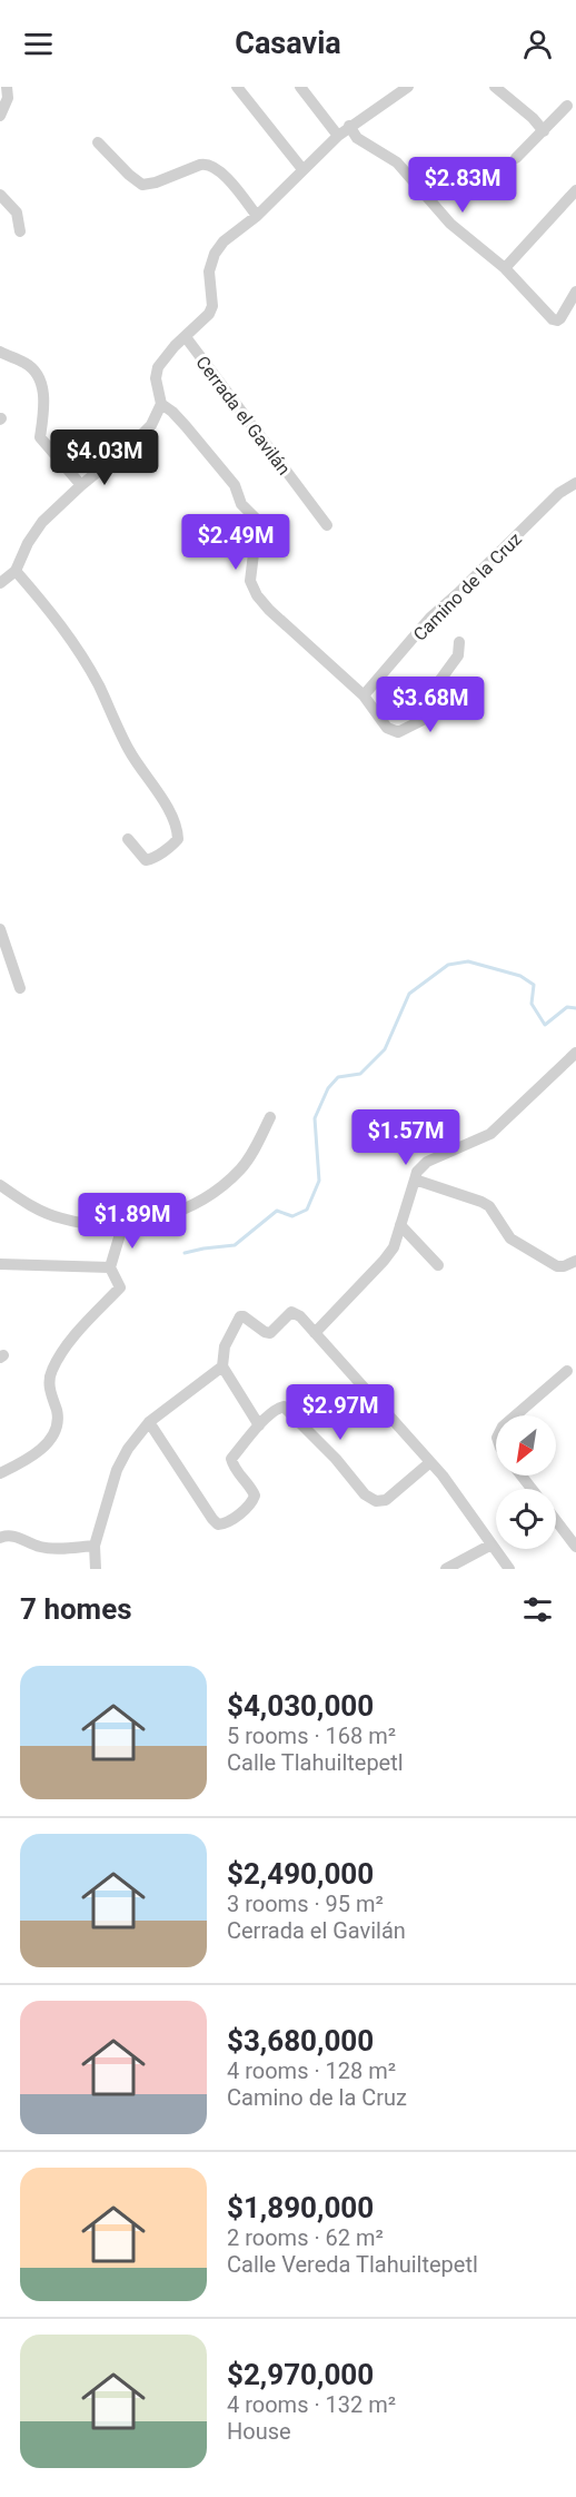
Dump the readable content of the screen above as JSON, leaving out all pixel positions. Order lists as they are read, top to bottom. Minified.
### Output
{"streets":{"street":["Cerrada el Gavilán","Camino de la Cruz"]},"north":"bottom left","page":{"header":"Casavia","price":["$2.83M","$4.03M","$2.49M","$3.68M","$1.57M","$1.89M","$2.97M"],"heading":"7 homes","list":[{"name":"$4,030,000","note":"5 rooms · 168 m² · Calle Tlahuiltepetl"},{"name":"$2,490,000","note":"3 rooms · 95 m² · Cerrada el Gavilán"},{"name":"$3,680,000","note":"4 rooms · 128 m² · Camino de la Cruz"},{"name":"$1,890,000","note":"2 rooms · 62 m² · Calle Vereda Tlahuiltepetl"},{"name":"$2,970,000","note":"4 rooms · 132 m² · House"}]}}
